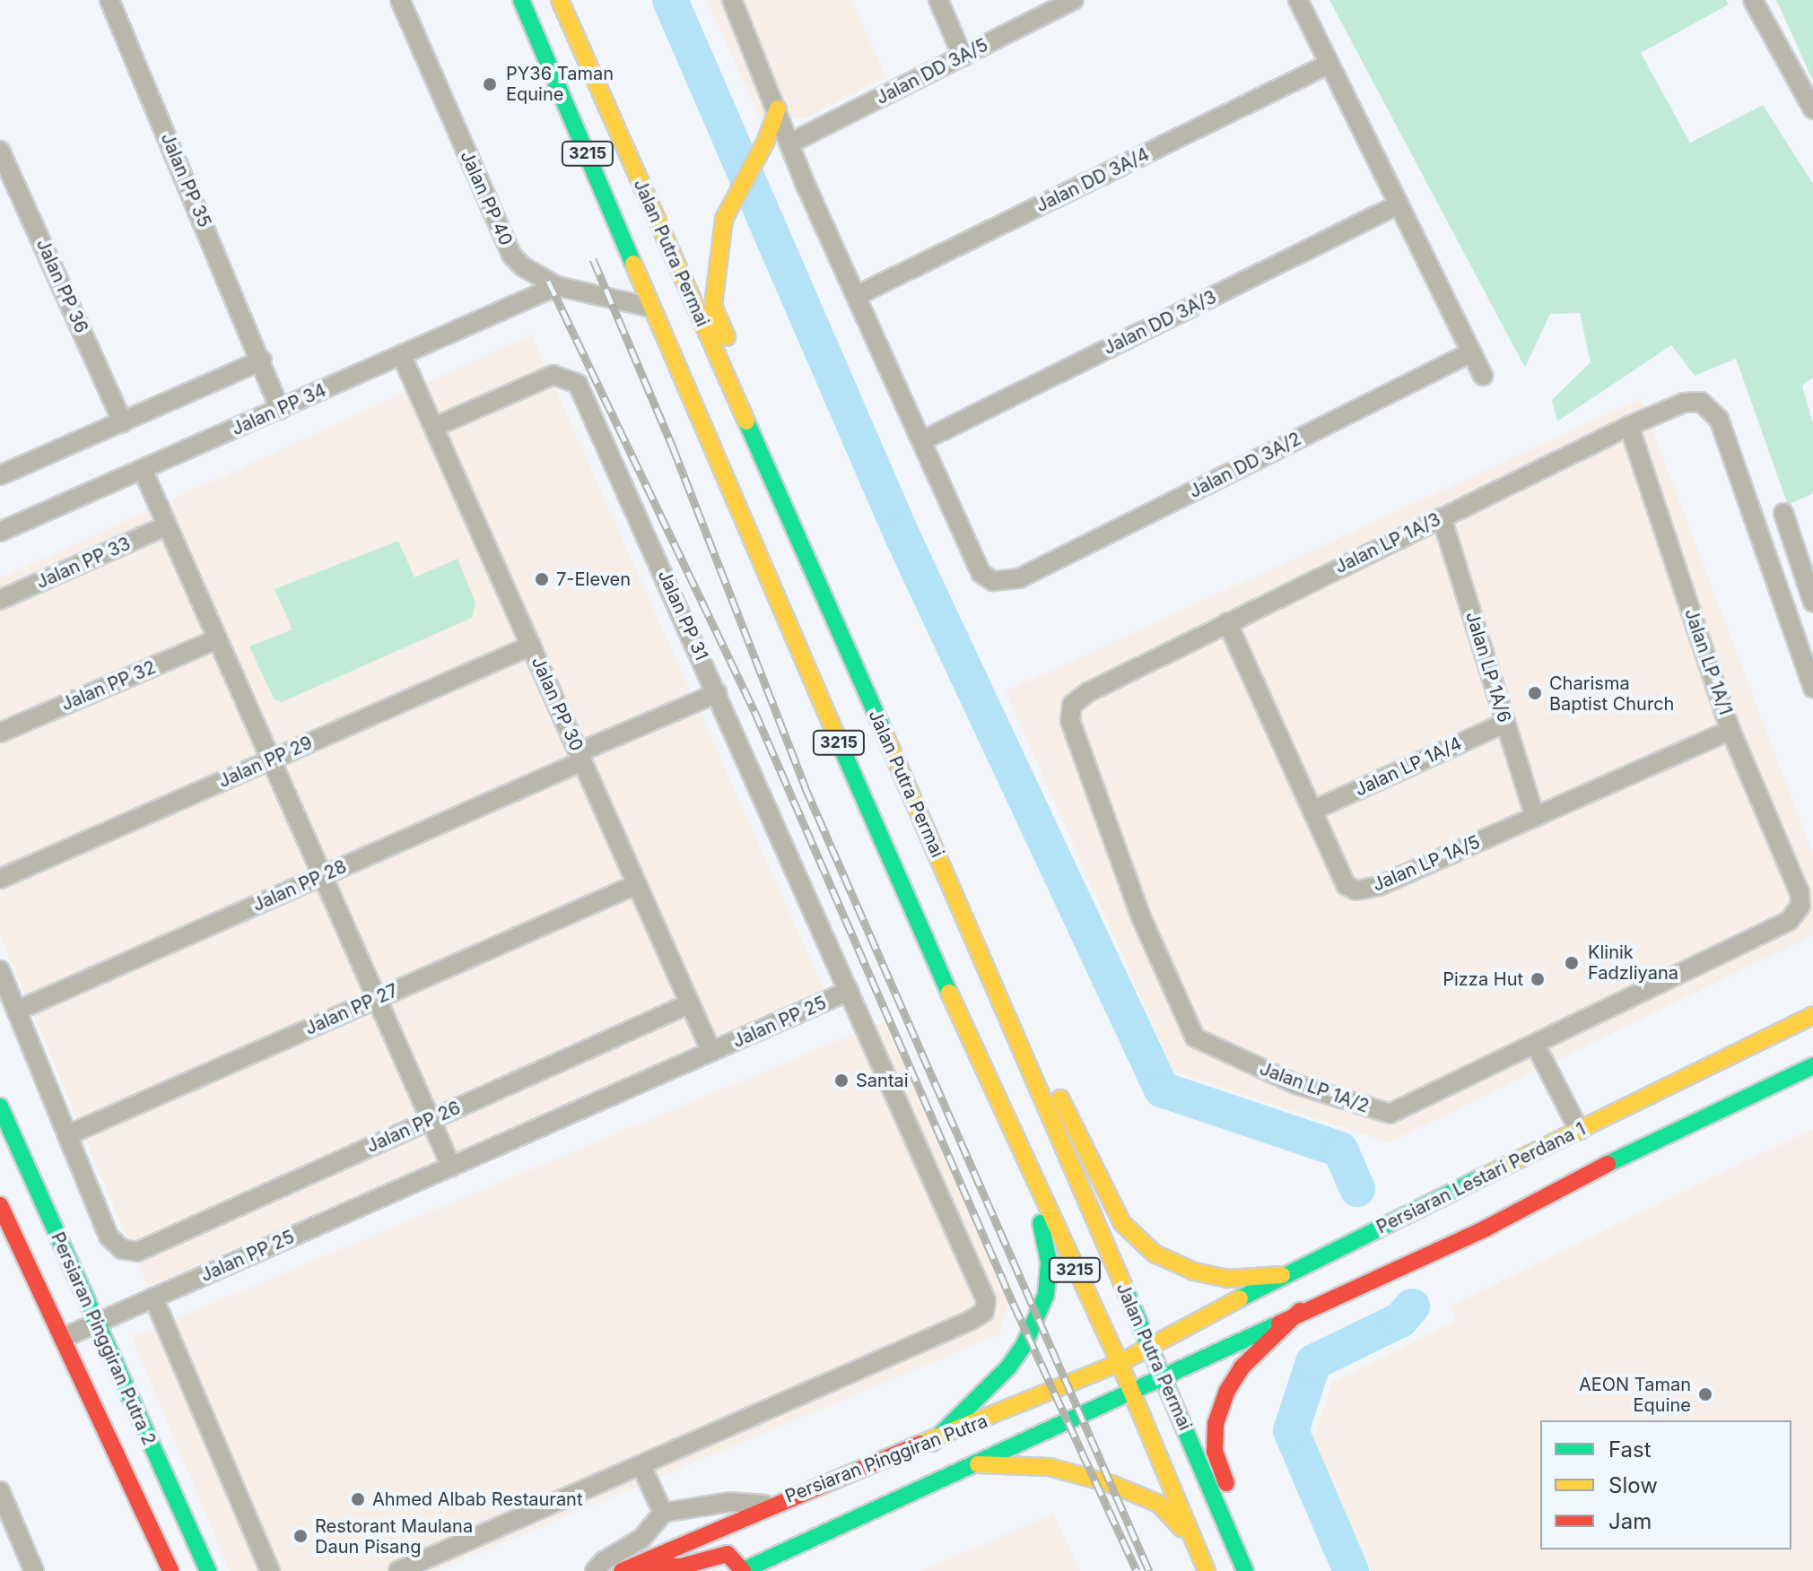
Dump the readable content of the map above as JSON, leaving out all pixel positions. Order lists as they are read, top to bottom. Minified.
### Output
{"streets":{"main road":["3215","Jalan Putra Permai","Persiaran Lestari Perdana 1","Persiaran Pinggiran Putra 2","Persiaran Pinggiran Putra"],"street":["Jalan DD 3A/5","Jalan PP 35","Jalan DD 3A/4","Jalan PP 40","Jalan PP 36","Jalan DD 3A/3","Jalan PP 34","Jalan DD 3A/2","Jalan LP 1A/3","Jalan PP 33","Jalan PP 31","Jalan LP 1A/1","Jalan LP 1A/6","Jalan PP 32","Jalan PP 30","Jalan PP 29","Jalan LP 1A/4","Jalan LP 1A/5","Jalan PP 28","Jalan PP 27","Jalan PP 25","Jalan LP 1A/2","Jalan PP 26"]},"crossings":[["Jalan PP 35","Jalan PP 34"],["Jalan PP 40","Jalan Putra Permai"],["Jalan PP 40","Jalan PP 34"],["Jalan Putra Permai","Persiaran Lestari Perdana 1"],["Jalan Putra Permai","Persiaran Pinggiran Putra"],["Jalan DD 3A/3","Jalan DD 3A/2"],["Jalan PP 34","Jalan PP 30"],["Jalan LP 1A/3","Jalan LP 1A/1"],["Jalan LP 1A/3","Jalan LP 1A/6"],["Jalan LP 1A/3","Jalan LP 1A/5"],["Jalan LP 1A/3","Jalan LP 1A/2"],["Jalan PP 31","Jalan PP 30"],["Jalan PP 31","Jalan PP 28"],["Jalan PP 31","Jalan PP 25"],["Jalan LP 1A/1","Jalan LP 1A/5"],["Jalan LP 1A/1","Jalan LP 1A/2"],["Jalan LP 1A/6","Jalan LP 1A/4"],["Jalan LP 1A/6","Jalan LP 1A/5"],["Jalan PP 30","Jalan PP 29"],["Jalan PP 30","Jalan PP 28"],["Jalan PP 30","Jalan PP 27"],["Jalan PP 30","Jalan PP 25"],["Jalan PP 30","Jalan PP 26"],["Jalan LP 1A/4","Jalan LP 1A/5"],["Jalan PP 27","Jalan PP 26"],["Jalan PP 25","Persiaran Pinggiran Putra 2"],["Persiaran Lestari Perdana 1","Persiaran Pinggiran Putra"]],"places":["PY36 Taman Equine","7-Eleven","Charisma Baptist Church","Klinik Fadzliyana","Pizza Hut","Santai","AEON Taman Equine","Ahmed Albab Restaurant","Restorant Maulana Daun Pisang"],"legend":["Fast","Slow","Jam"]}
